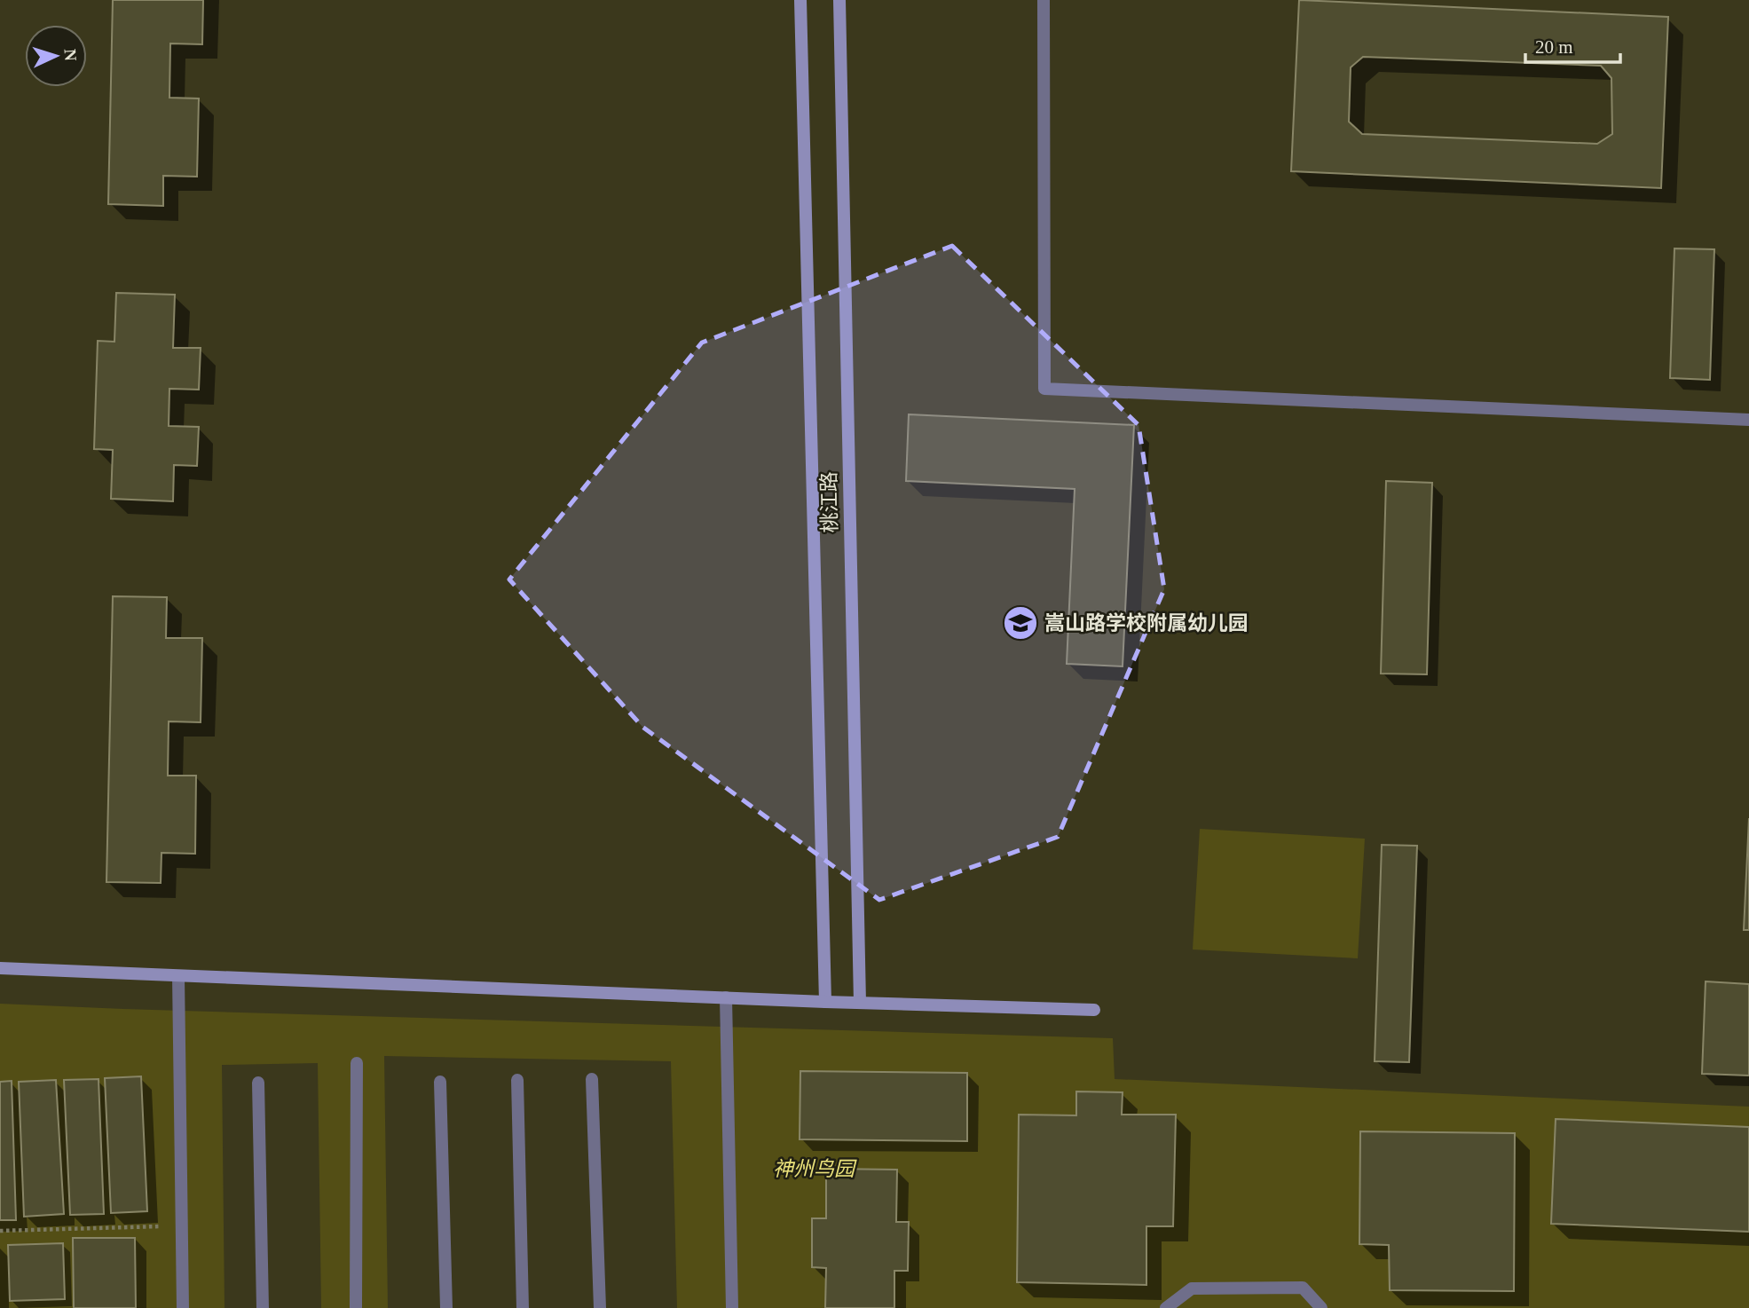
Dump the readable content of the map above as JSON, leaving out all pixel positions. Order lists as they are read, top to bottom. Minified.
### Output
{"streets":{"street":["桃江路"]},"parks":["神州鸟园"],"places":{"school or university":["嵩山路学校附属幼儿园"]},"scale_bar":"20 m","north":"right"}
